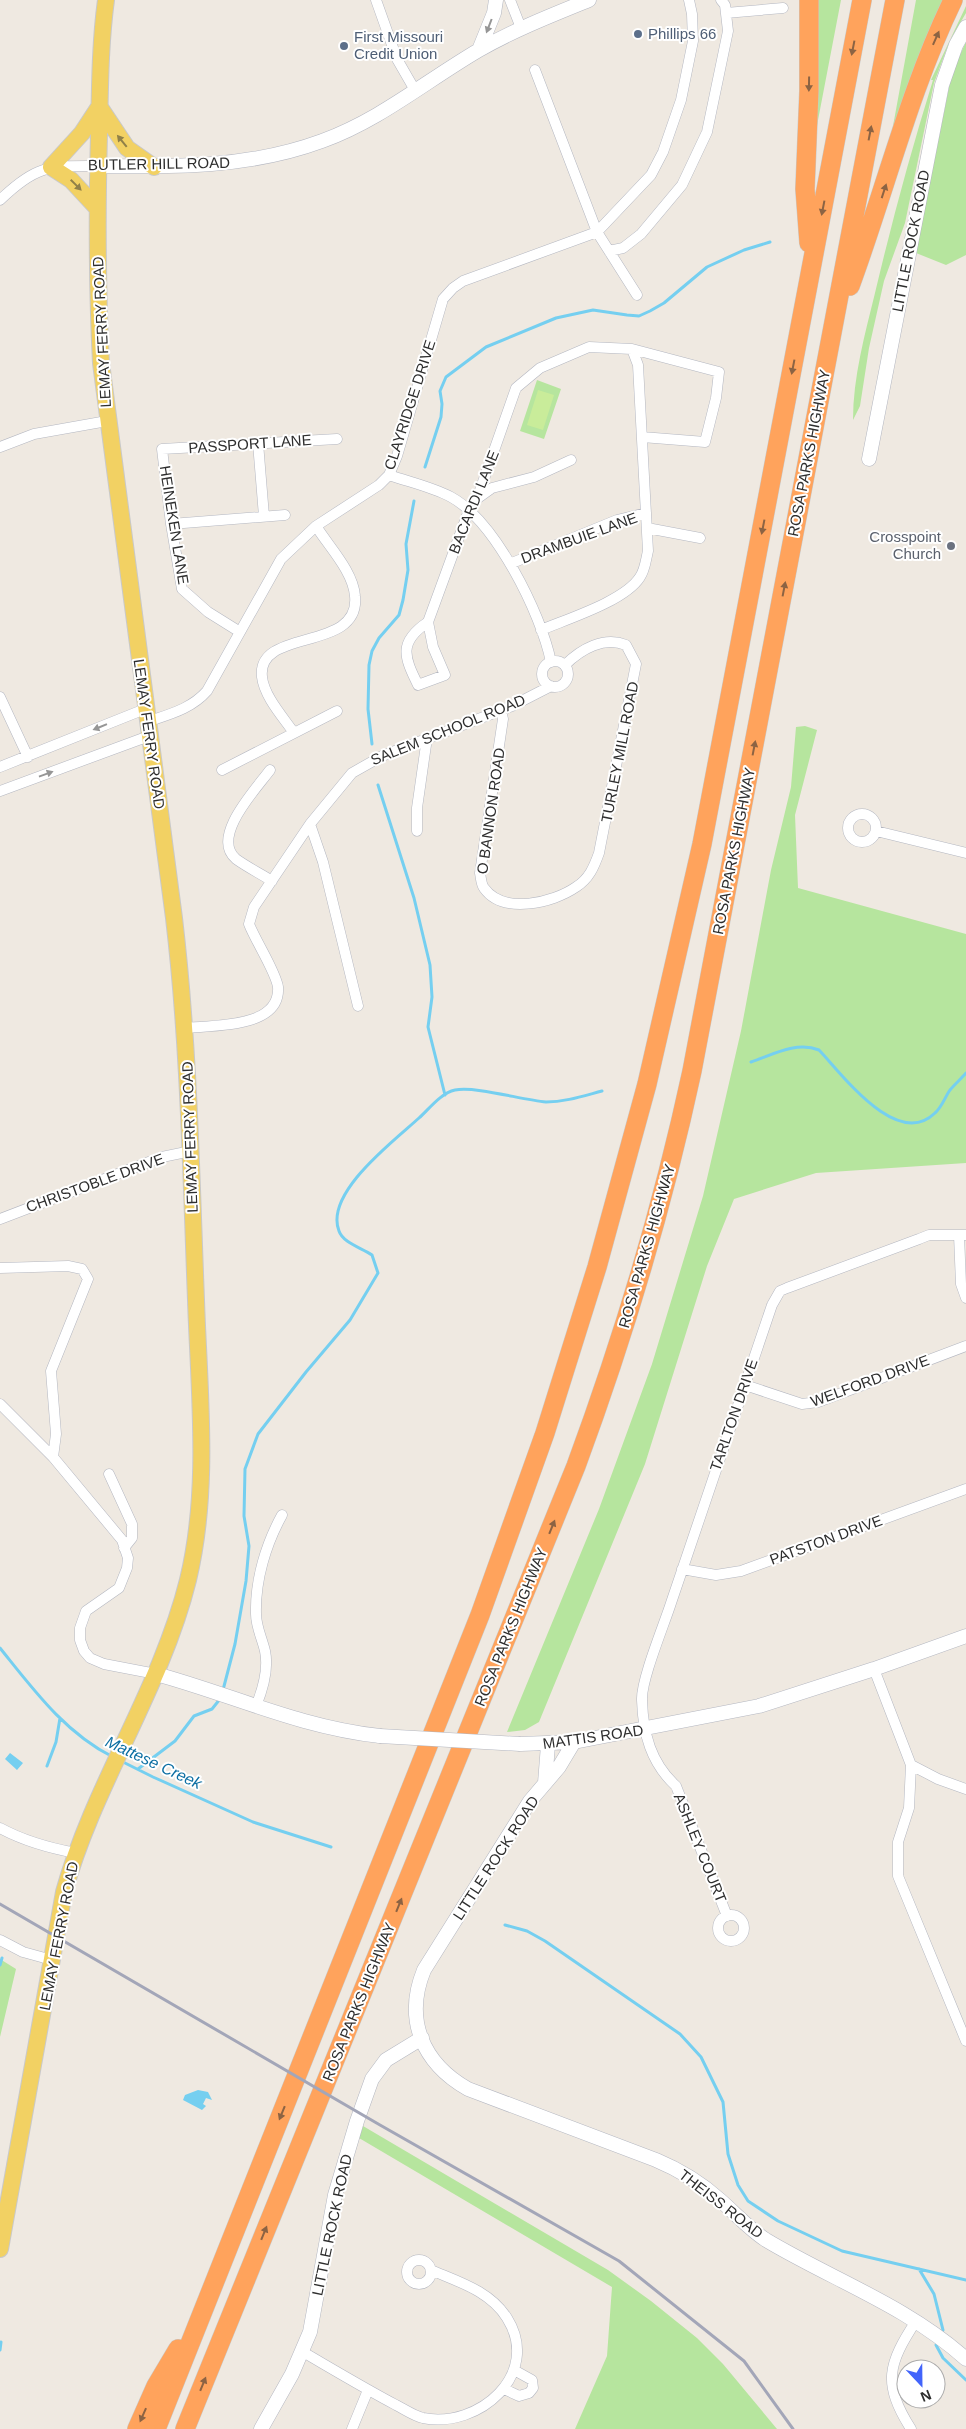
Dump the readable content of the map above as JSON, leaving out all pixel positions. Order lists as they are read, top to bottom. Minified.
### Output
{"streets":{"highway":["ROSA PARKS HIGHWAY"],"main road":["LEMAY FERRY ROAD"],"street":["BUTLER HILL ROAD","LITTLE ROCK ROAD","CLAYRIDGE DRIVE","PASSPORT LANE","BACARDI LANE","HEINEKEN LANE","DRAMBUIE LANE","SALEM SCHOOL ROAD","TURLEY MILL ROAD","O BANNON ROAD","CHRISTOBLE DRIVE","WELFORD DRIVE","TARLTON DRIVE","PATSTON DRIVE","MATTIS ROAD","ASHLEY COURT","THEISS ROAD"]},"crossings":[["BUTLER HILL ROAD","LEMAY FERRY ROAD"],["LITTLE ROCK ROAD","MATTIS ROAD"],["LITTLE ROCK ROAD","THEISS ROAD"],["LEMAY FERRY ROAD","CLAYRIDGE DRIVE"],["LEMAY FERRY ROAD","SALEM SCHOOL ROAD"],["LEMAY FERRY ROAD","CHRISTOBLE DRIVE"],["LEMAY FERRY ROAD","MATTIS ROAD"],["CLAYRIDGE DRIVE","HEINEKEN LANE"],["PASSPORT LANE","HEINEKEN LANE"],["SALEM SCHOOL ROAD","TURLEY MILL ROAD"],["SALEM SCHOOL ROAD","O BANNON ROAD"],["TURLEY MILL ROAD","O BANNON ROAD"],["WELFORD DRIVE","TARLTON DRIVE"],["TARLTON DRIVE","PATSTON DRIVE"],["TARLTON DRIVE","MATTIS ROAD"],["TARLTON DRIVE","ASHLEY COURT"],["MATTIS ROAD","ASHLEY COURT"]],"water":["Mattese Creek"],"places":["Phillips 66","First Missouri Credit Union","Crosspoint Church"],"north":"bottom"}
